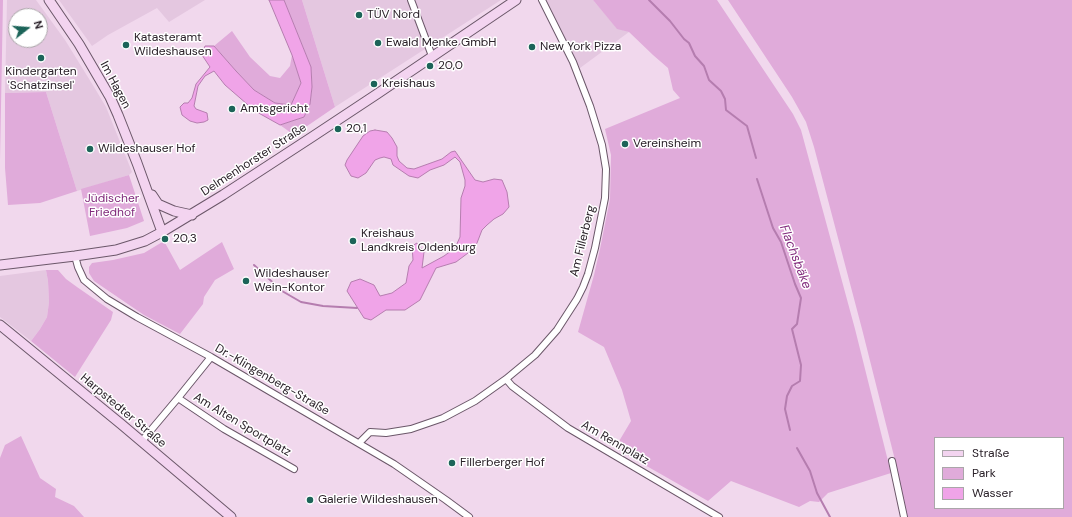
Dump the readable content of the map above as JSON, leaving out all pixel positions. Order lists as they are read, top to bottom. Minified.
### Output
{"streets":{"main road":["Im Hagen","Delmenhorster Straße","Harpstedter Straße"],"street":["Am Fillerberg","Dr.-Klingenberg-Straße","Am Alten Sportplatz","Am Rennplatz"]},"crossings":[["Im Hagen","Delmenhorster Straße"],["Delmenhorster Straße","Dr.-Klingenberg-Straße"],["Am Fillerberg","Dr.-Klingenberg-Straße"],["Am Fillerberg","Am Rennplatz"],["Dr.-Klingenberg-Straße","Am Alten Sportplatz"],["Harpstedter Straße","Am Alten Sportplatz"]],"water":["Flachsbäke"],"parks":["Jüdischer Friedhof"],"places":["TÜV Nord","Ewald Menke GmbH","Katasteramt Wildeshausen","New York Pizza","Kindergarten 'Schatzinsel'","20,0","Kreishaus","Amtsgericht","20,1","Vereinsheim","Wildeshauser Hof","20,3","Kreishaus Landkreis Oldenburg","Wildeshauser Wein-Kontor","Fillerberger Hof","Galerie Wildeshausen"],"legend":["Straße","Park","Wasser"],"north":"right"}
